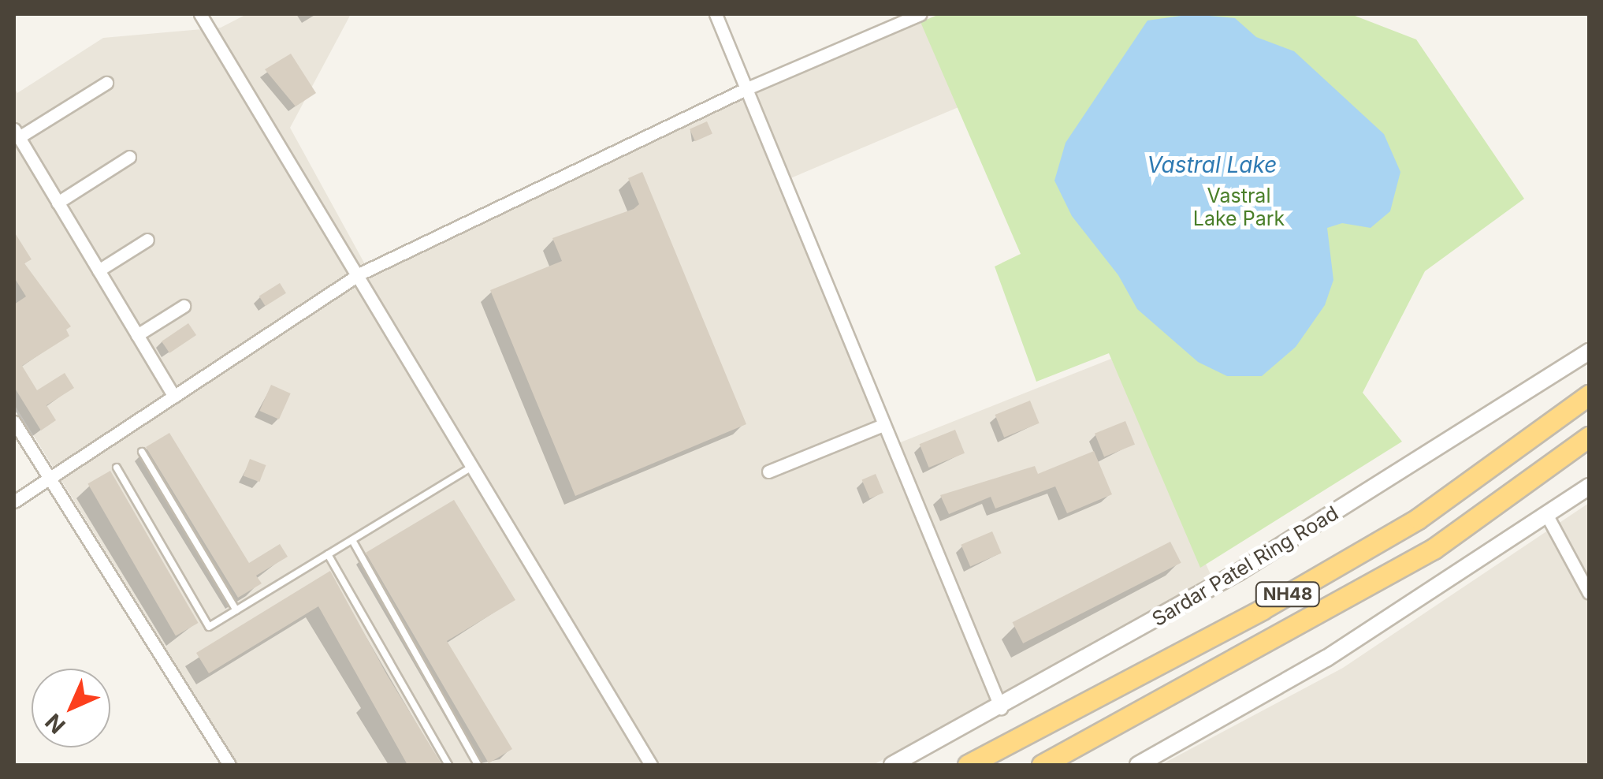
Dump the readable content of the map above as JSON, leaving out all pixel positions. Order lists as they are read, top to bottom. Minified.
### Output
{"streets":{"highway":["Sardar Patel Ring Road","NH48"]},"water":["Vastral Lake"],"parks":["Vastral Lake Park"],"north":"bottom left"}
